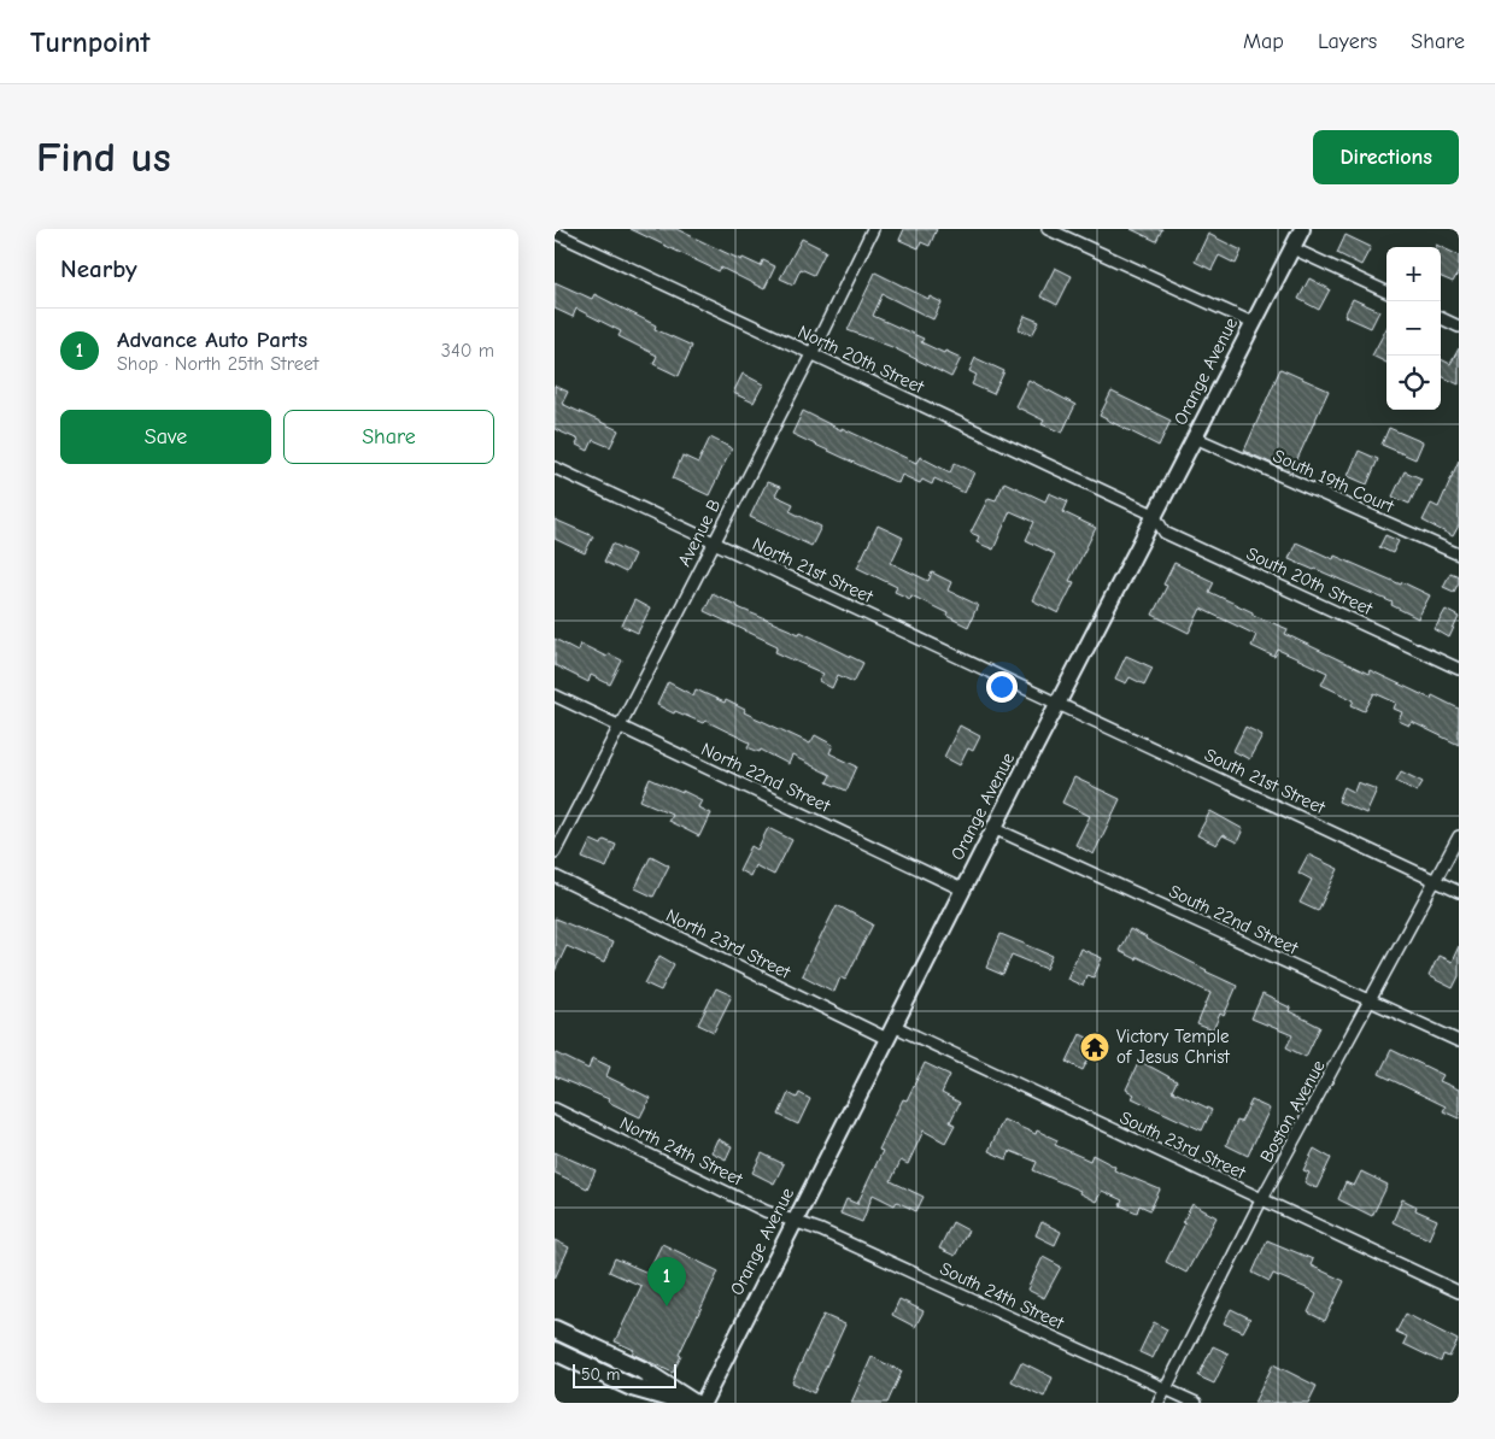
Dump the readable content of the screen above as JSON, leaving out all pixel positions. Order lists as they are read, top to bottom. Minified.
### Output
{"streets":{"main road":["Orange Avenue"],"street":["North 20th Street","South 19th Court","Avenue B","North 21st Street","South 20th Street","North 22nd Street","South 21st Street","South 22nd Street","North 23rd Street","Boston Avenue","South 23rd Street","North 24th Street","South 24th Street"]},"crossings":[["North 20th Street","Orange Avenue"],["North 20th Street","Avenue B"],["North 20th Street","South 20th Street"],["Orange Avenue","South 19th Court"],["Orange Avenue","North 21st Street"],["Orange Avenue","South 20th Street"],["Orange Avenue","North 22nd Street"],["Orange Avenue","South 21st Street"],["Orange Avenue","South 22nd Street"],["Orange Avenue","North 23rd Street"],["Orange Avenue","South 23rd Street"],["Orange Avenue","North 24th Street"],["Orange Avenue","South 24th Street"],["Avenue B","North 21st Street"],["Avenue B","North 22nd Street"],["North 21st Street","South 21st Street"],["South 21st Street","Boston Avenue"],["South 22nd Street","Boston Avenue"],["Boston Avenue","South 23rd Street"],["Boston Avenue","South 24th Street"],["North 24th Street","South 24th Street"]],"places":{"temple":["Victory Temple of Jesus Christ"]},"scale_bar":"50 m","page":{"header":"Turnpoint","nav":["Map","Layers","Share"],"buttons":["Directions",["Save","Share"]],"title":"Find us","heading":"Nearby","map_buttons":["+","−"],"list":[{"mark":"1","name":"Advance Auto Parts","note":"Shop · North 25th Street","value":"340 m"}],"pins":"1","scale":"50 m"}}
